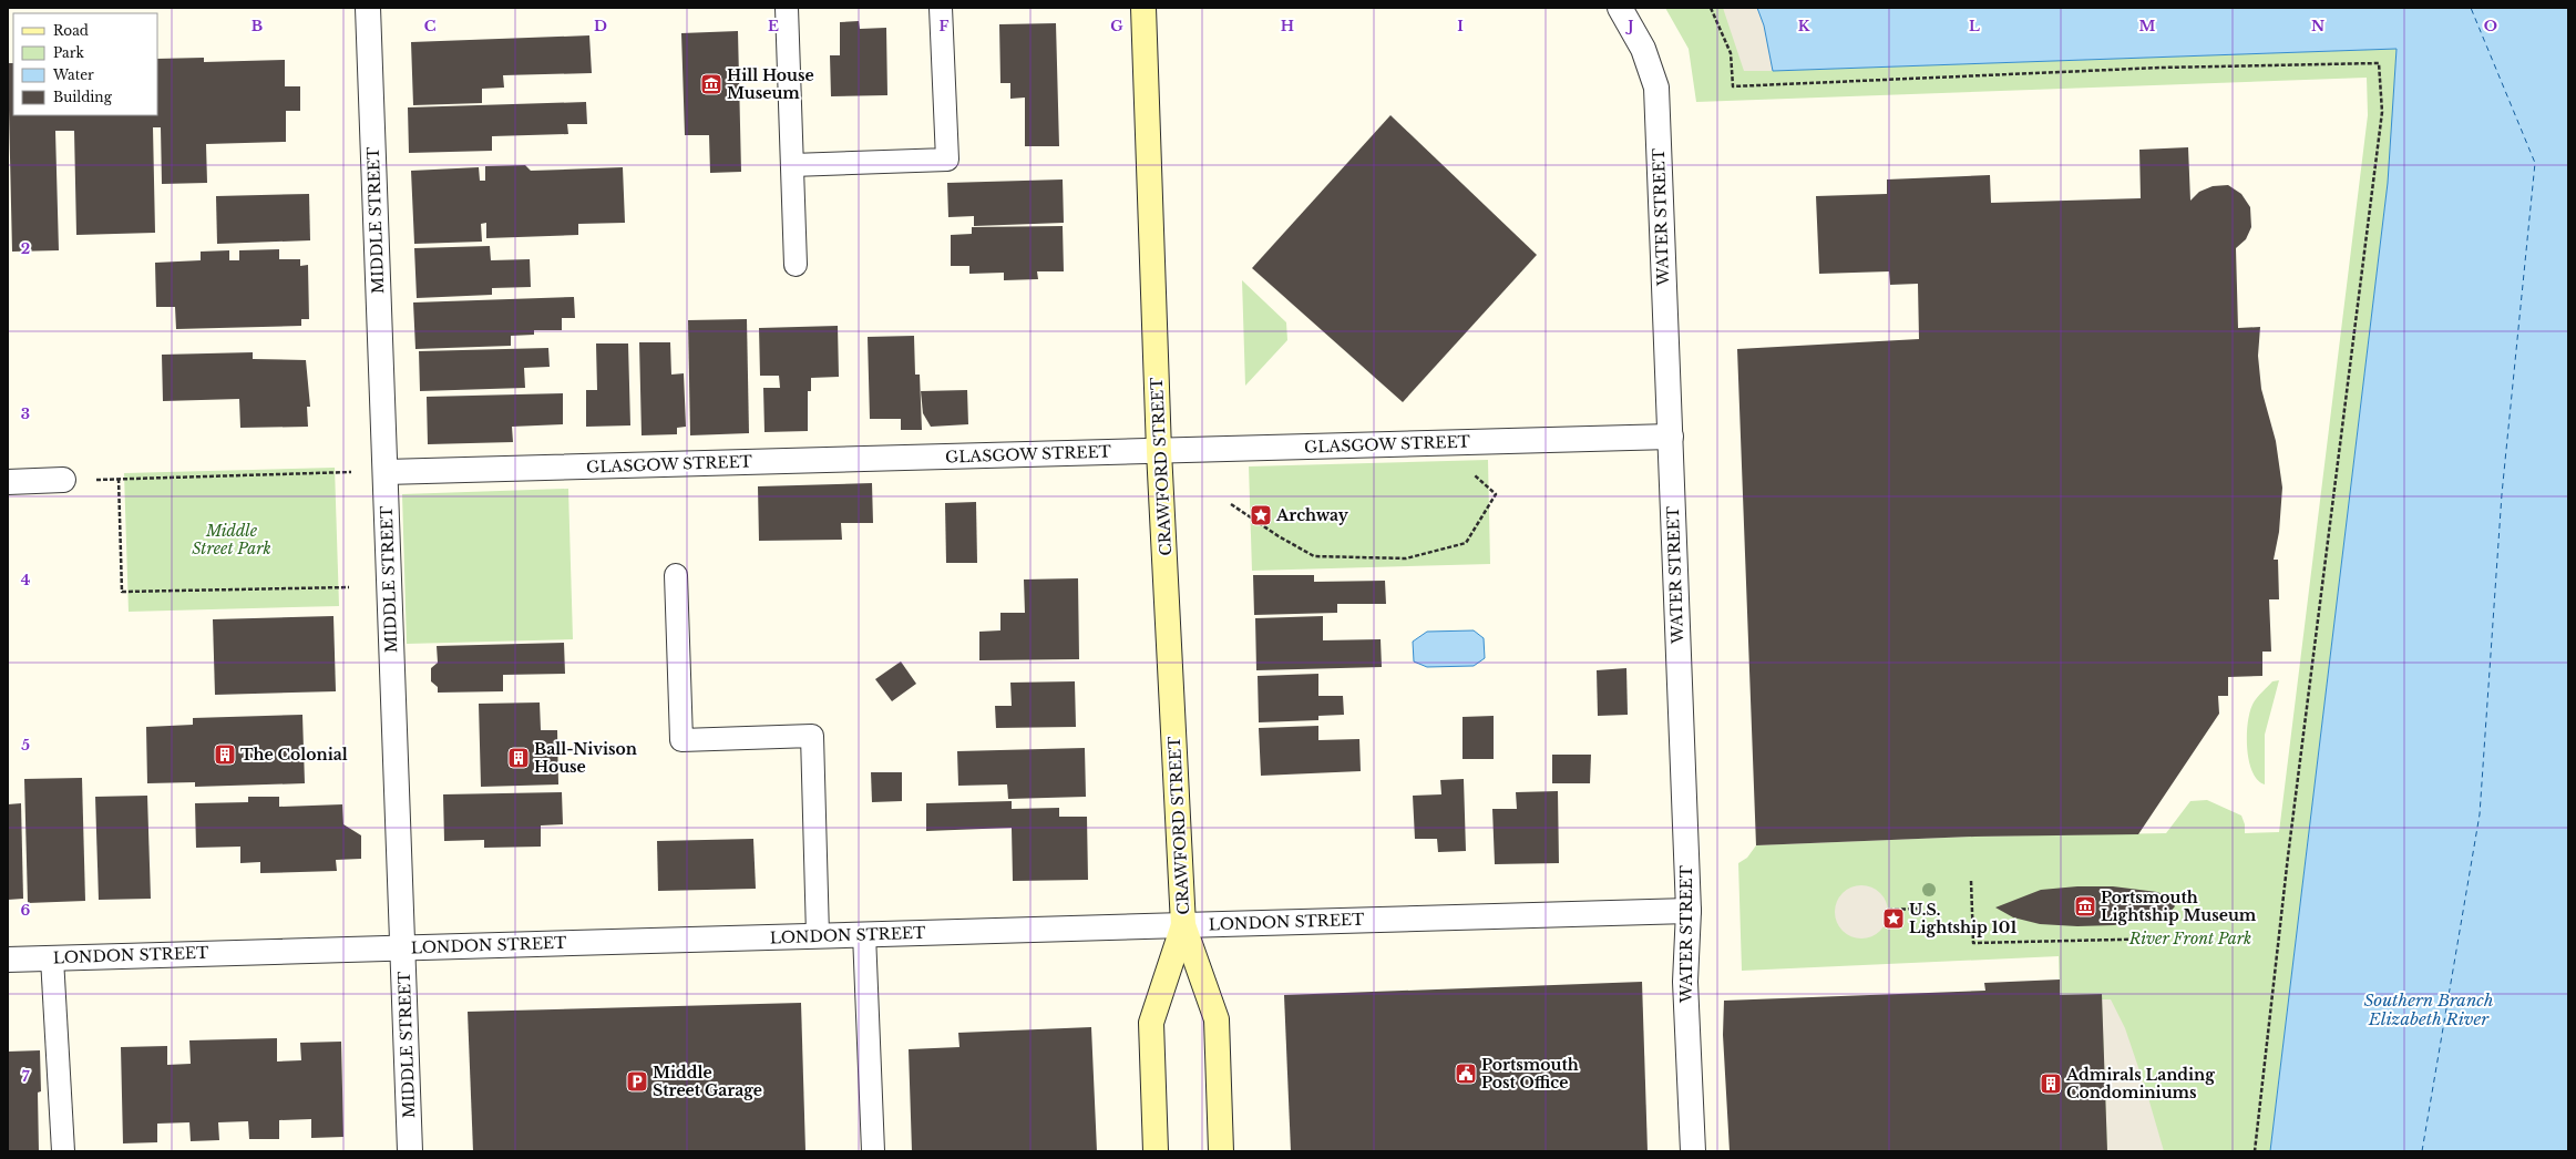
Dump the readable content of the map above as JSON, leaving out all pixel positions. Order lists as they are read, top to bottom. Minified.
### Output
{"streets":{"main road":["CRAWFORD STREET"],"street":["WATER STREET","MIDDLE STREET","GLASGOW STREET","LONDON STREET"]},"crossings":[["WATER STREET","GLASGOW STREET"],["WATER STREET","LONDON STREET"],["MIDDLE STREET","GLASGOW STREET"],["MIDDLE STREET","LONDON STREET"],["GLASGOW STREET","CRAWFORD STREET"],["CRAWFORD STREET","LONDON STREET"]],"water":["Southern Branch Elizabeth River"],"parks":["Middle Street Park","River Front Park"],"places":{"museum":["Hill House Museum","Portsmouth Lightship Museum"],"place":["Archway","U.S. Lightship 101"],"building":["The Colonial","Ball-Nivison House","Admirals Landing Condominiums"],"public building":["Portsmouth Post Office"],"parking":["Middle Street Garage"]},"legend":["Road","Park","Water","Building"],"grid":{"columns":["B","C","D","E","F","G","H","I","J","K","L","M","N","O"],"rows":["2","3","4","5","6","7"]}}
